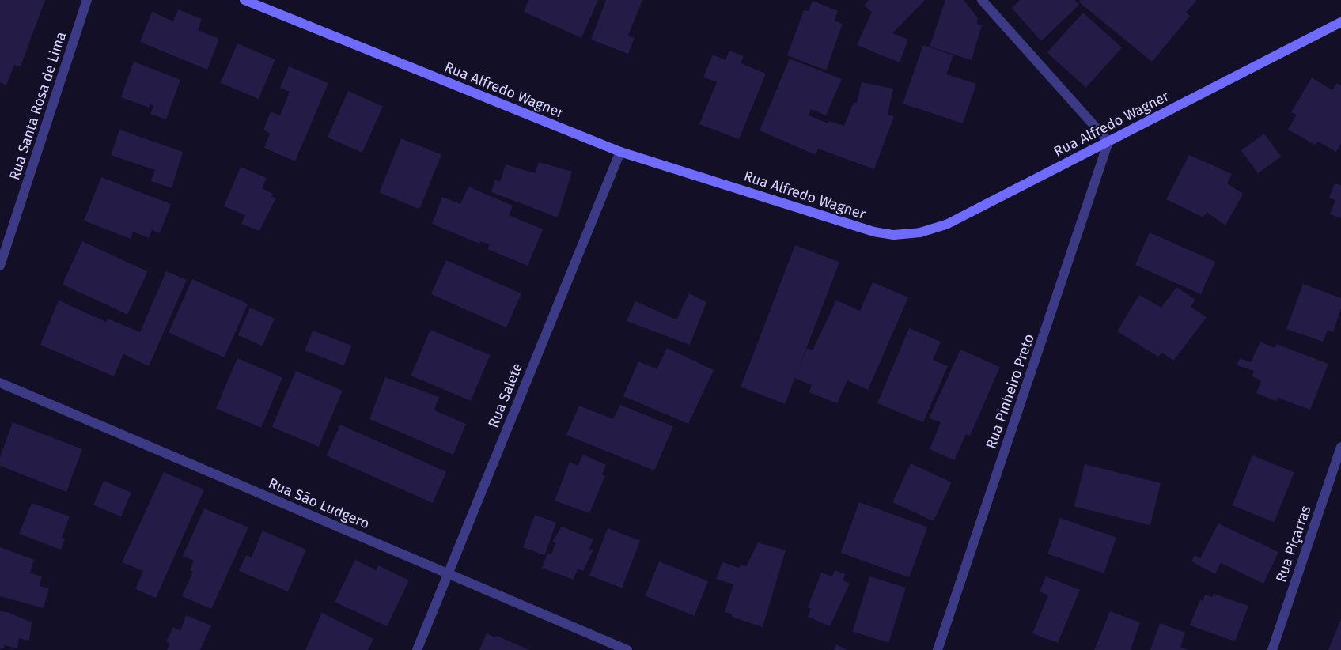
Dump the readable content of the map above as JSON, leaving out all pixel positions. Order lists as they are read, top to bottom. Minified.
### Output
{"streets":{"street":["Rua Alfredo Wagner","Rua Santa Rosa de Lima","Rua Pinheiro Preto","Rua Salete","Rua São Ludgero","Rua Piçarras"]},"crossings":[["Rua Alfredo Wagner","Rua Pinheiro Preto"],["Rua Alfredo Wagner","Rua Salete"],["Rua Salete","Rua São Ludgero"]]}
